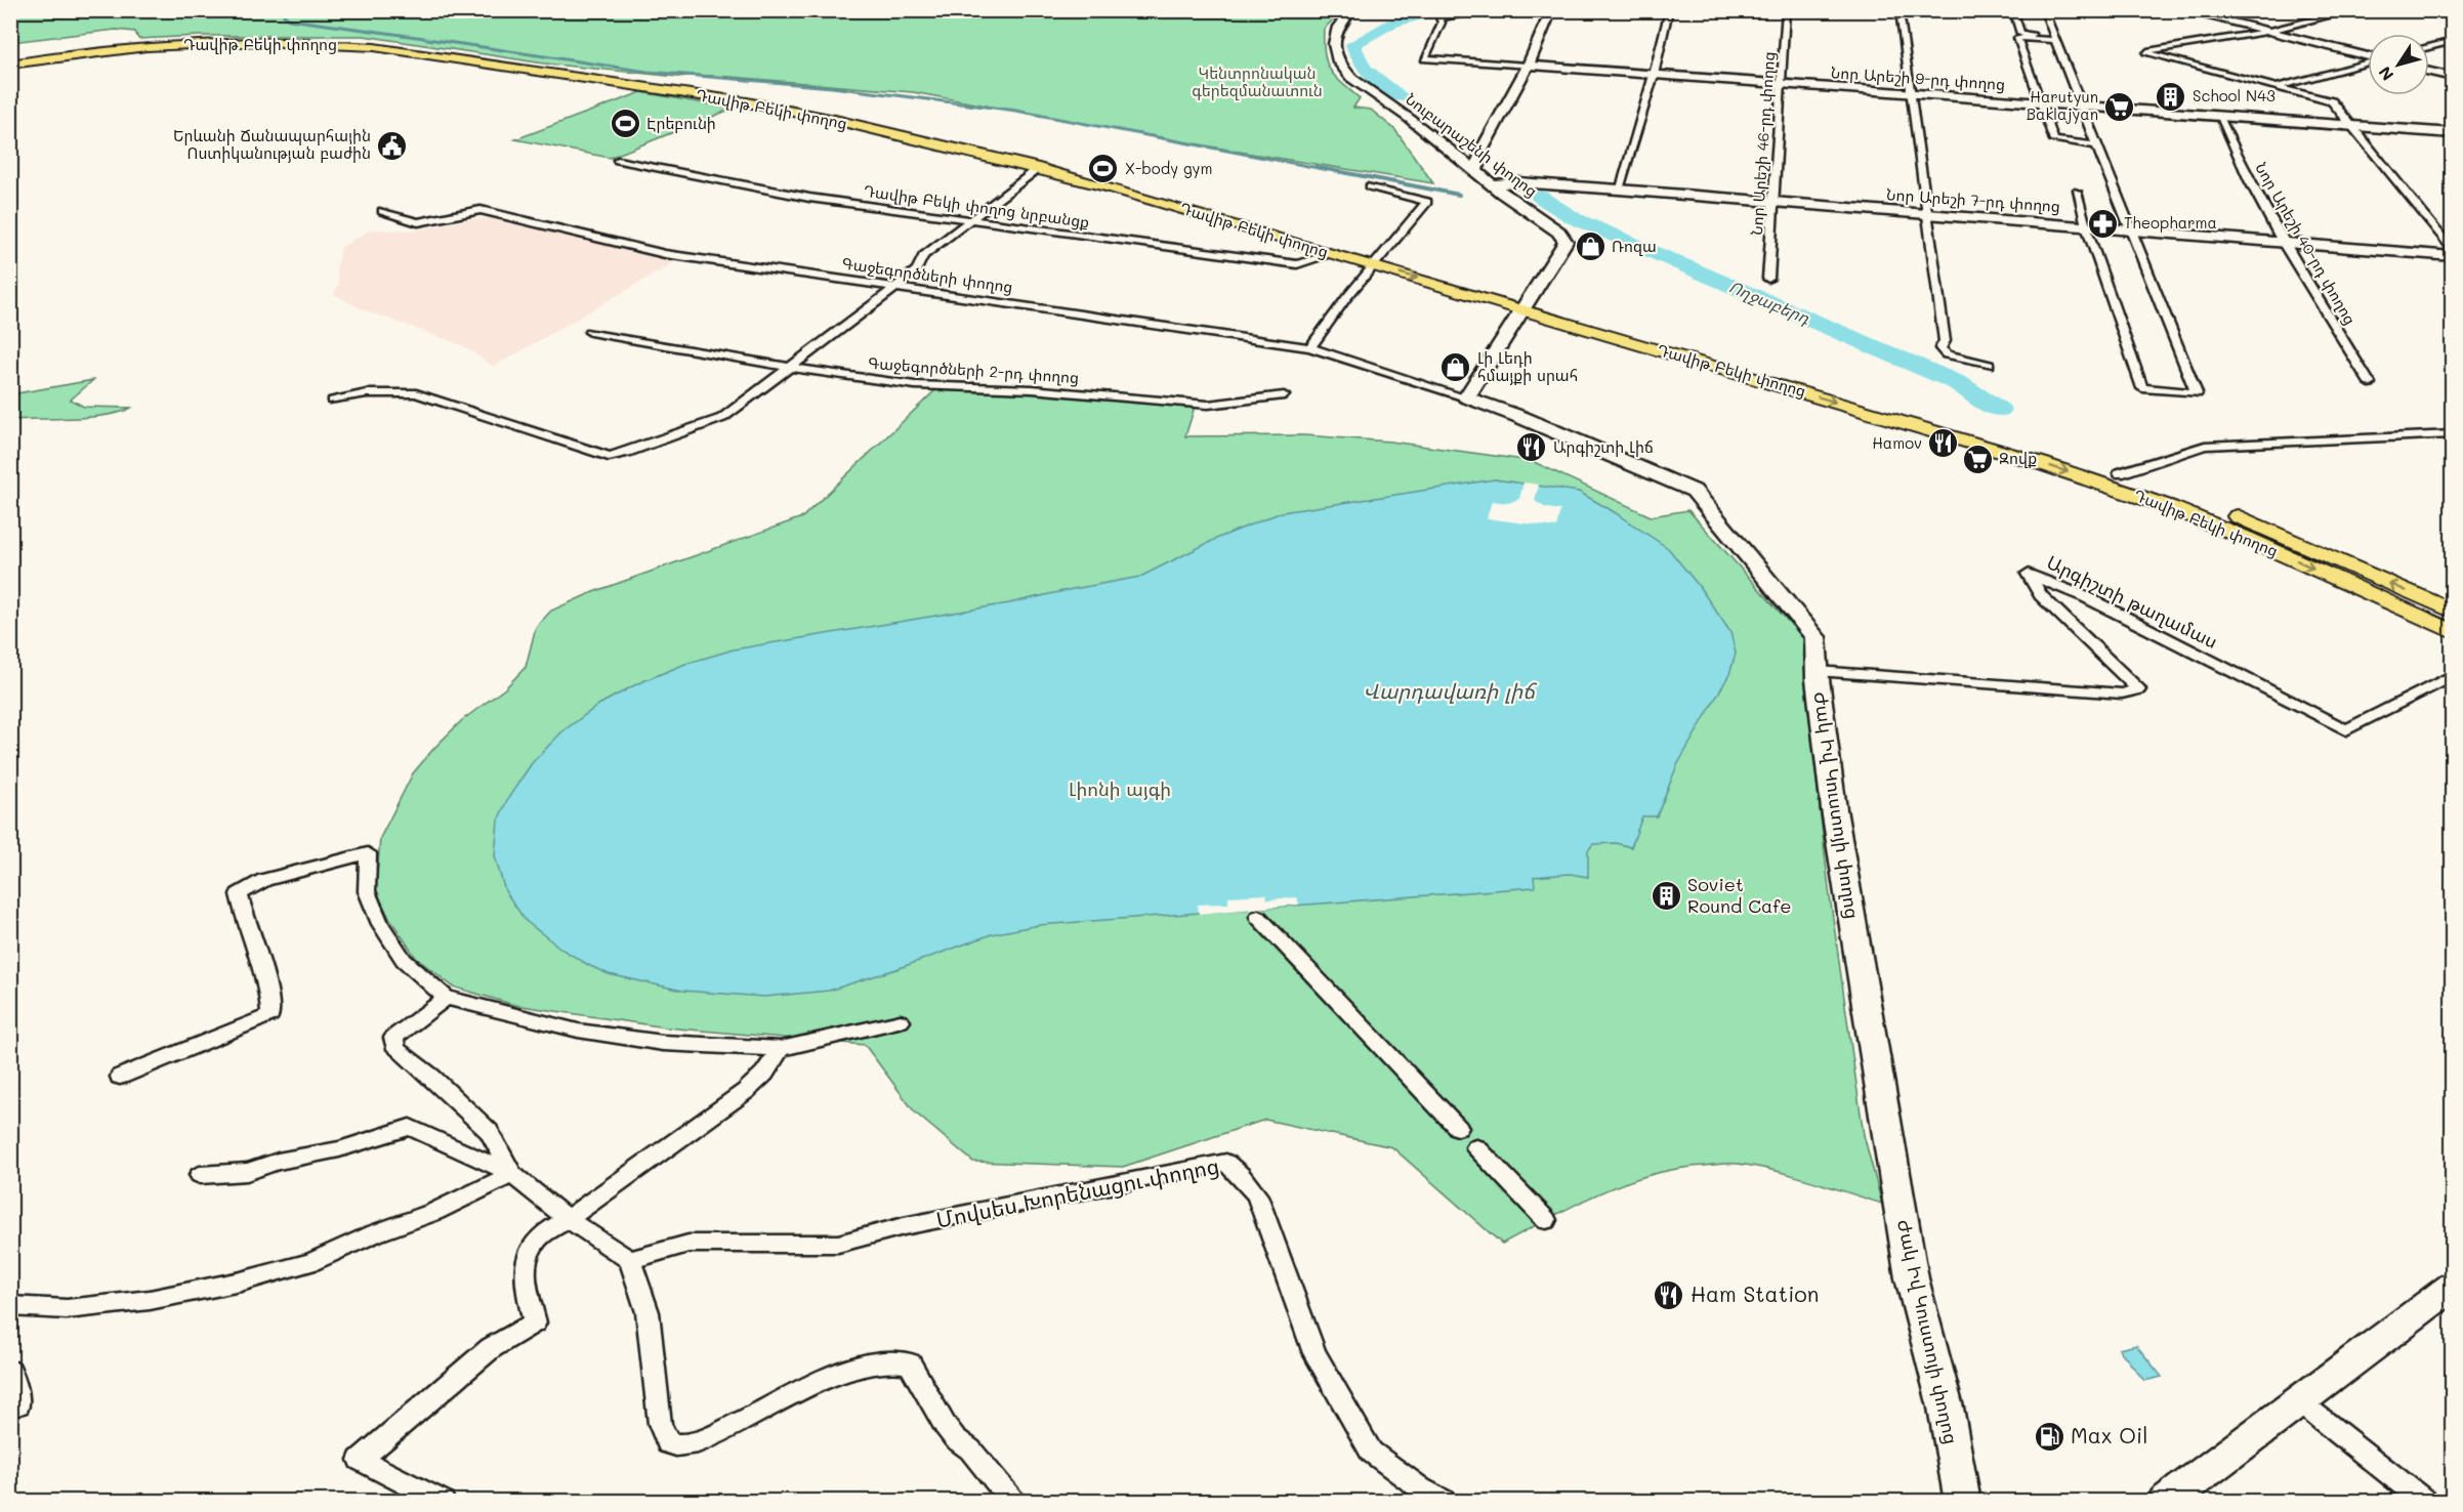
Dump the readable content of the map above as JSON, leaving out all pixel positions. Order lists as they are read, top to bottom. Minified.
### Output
{"streets":{"main road":["Դավիթ Բեկի փողոց","Նոր Արեշի 9-րդ փողոց","Նուբարաշենի փողոց","Նոր Արեշի 7-րդ փողոց","Ժակ Իվ Կուստոյի փողոց"],"street":["Նոր Արեշի 46-րդ փողոց","Դավիթ Բեկի փողոց նրբանցք","Նոր Արեշի 40-րդ փողոց","Գաջեգործների փողոց","Գաջեգործների 2-րդ փողոց","Արգիշտի թաղամաս","Մովսես Խորենացու փողոց"]},"crossings":[["Դավիթ Բեկի փողոց","Նուբարաշենի փողոց"],["Դավիթ Բեկի փողոց","Դավիթ Բեկի փողոց նրբանցք"],["Նոր Արեշի 9-րդ փողոց","Նոր Արեշի 46-րդ փողոց"],["Նոր Արեշի 9-րդ փողոց","Նոր Արեշի 40-րդ փողոց"],["Նոր Արեշի 46-րդ փողոց","Նոր Արեշի 7-րդ փողոց"],["Նուբարաշենի փողոց","Նոր Արեշի 7-րդ փողոց"],["Նոր Արեշի 7-րդ փողոց","Նոր Արեշի 40-րդ փողոց"],["Գաջեգործների փողոց","Ժակ Իվ Կուստոյի փողոց"],["Արգիշտի թաղամաս","Ժակ Իվ Կուստոյի փողոց"]],"water":["Ողջաբերդ","Վարդավառի լիճ"],"parks":["Կենտրոնական գերեզմանատուն","Լիոնի այգի"],"places":{"building":["School N43","Soviet Round Cafe"],"supermarket":["Harutyun Baklajyan","Զովք"],"sports":["Էրեբունի","X-body gym"],"public building":["Երևանի Ճանապարհային Ոստիկանության բաժին"],"pharmacy":["Theopharma"],"shop":["Ռոզա","Լի Լեդի հմայքի սրահ"],"restaurant":["Hamov","Արգիշտի Լիճ","Ham Station"],"fuel station":["Max Oil"]},"north":"bottom left"}
